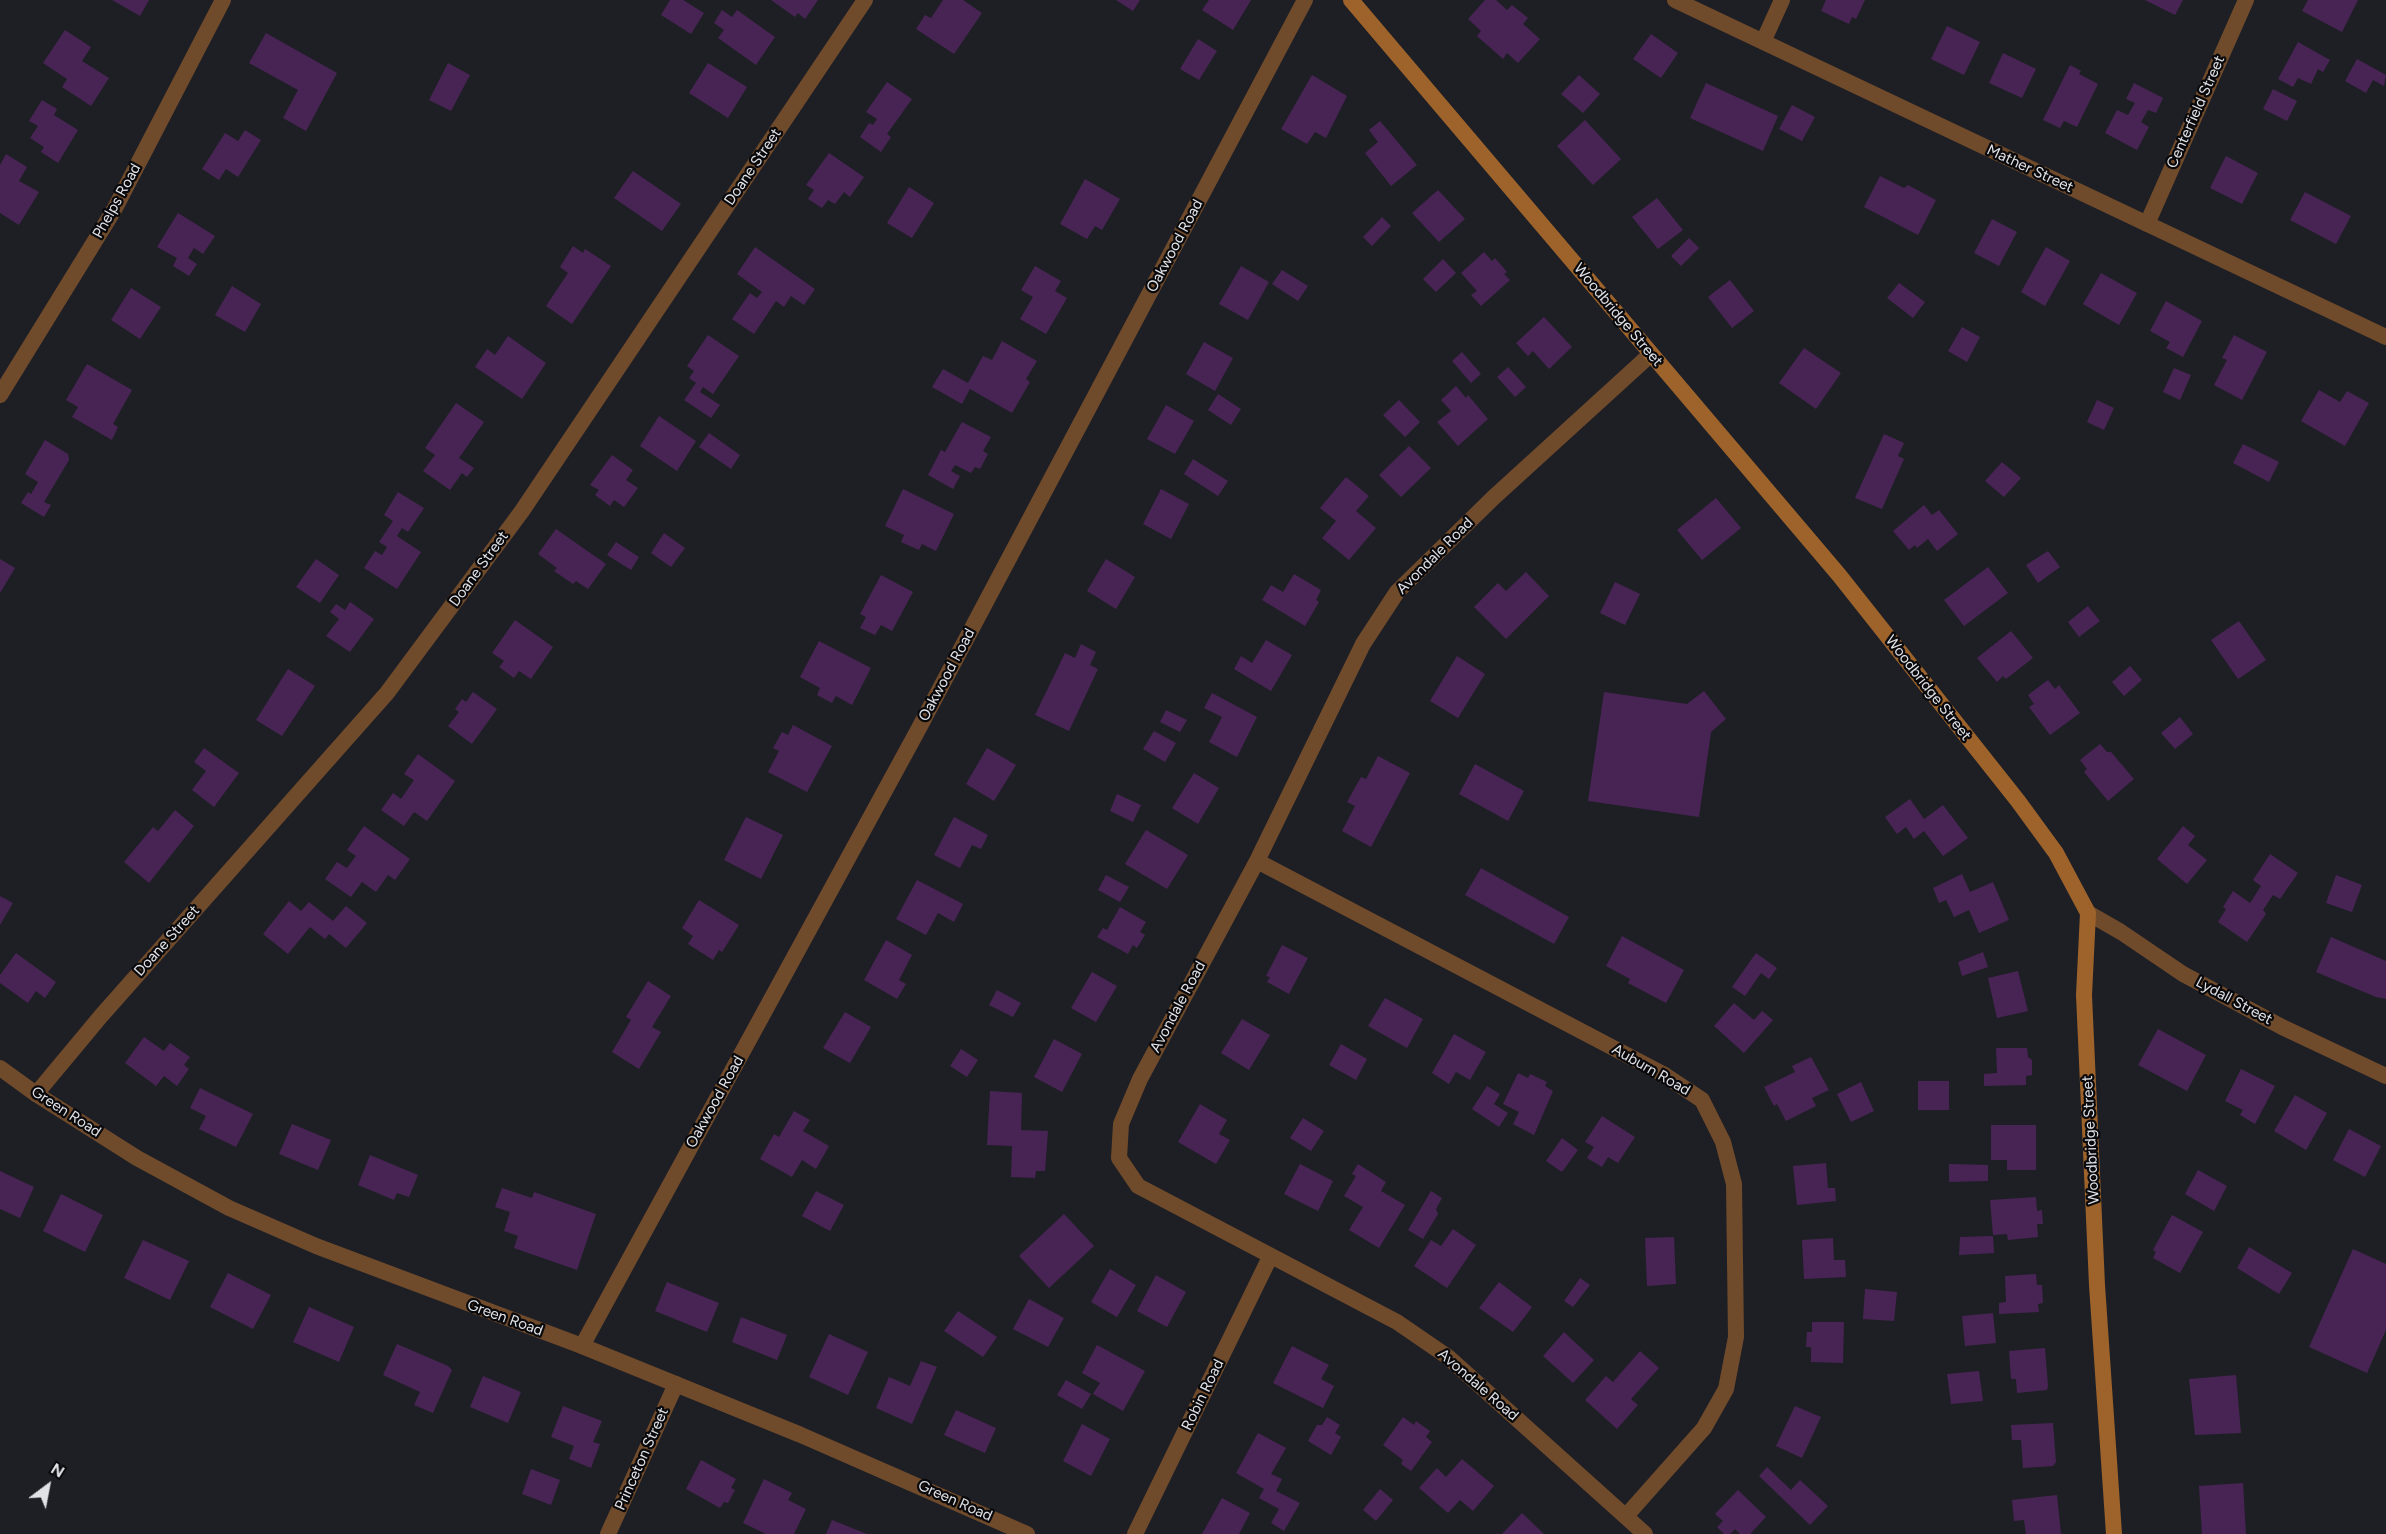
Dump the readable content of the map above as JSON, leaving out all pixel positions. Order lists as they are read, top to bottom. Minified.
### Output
{"streets":{"main road":["Woodbridge Street"],"street":["Centerfield Street","Doane Street","Mather Street","Phelps Road","Oakwood Road","Avondale Road","Lydall Street","Auburn Road","Green Road","Robin Road","Princeton Street"]},"crossings":[["Centerfield Street","Mather Street"],["Doane Street","Green Road"],["Oakwood Road","Green Road"],["Woodbridge Street","Avondale Road"],["Woodbridge Street","Lydall Street"],["Avondale Road","Auburn Road"],["Avondale Road","Robin Road"],["Green Road","Princeton Street"]],"north":"top right"}
